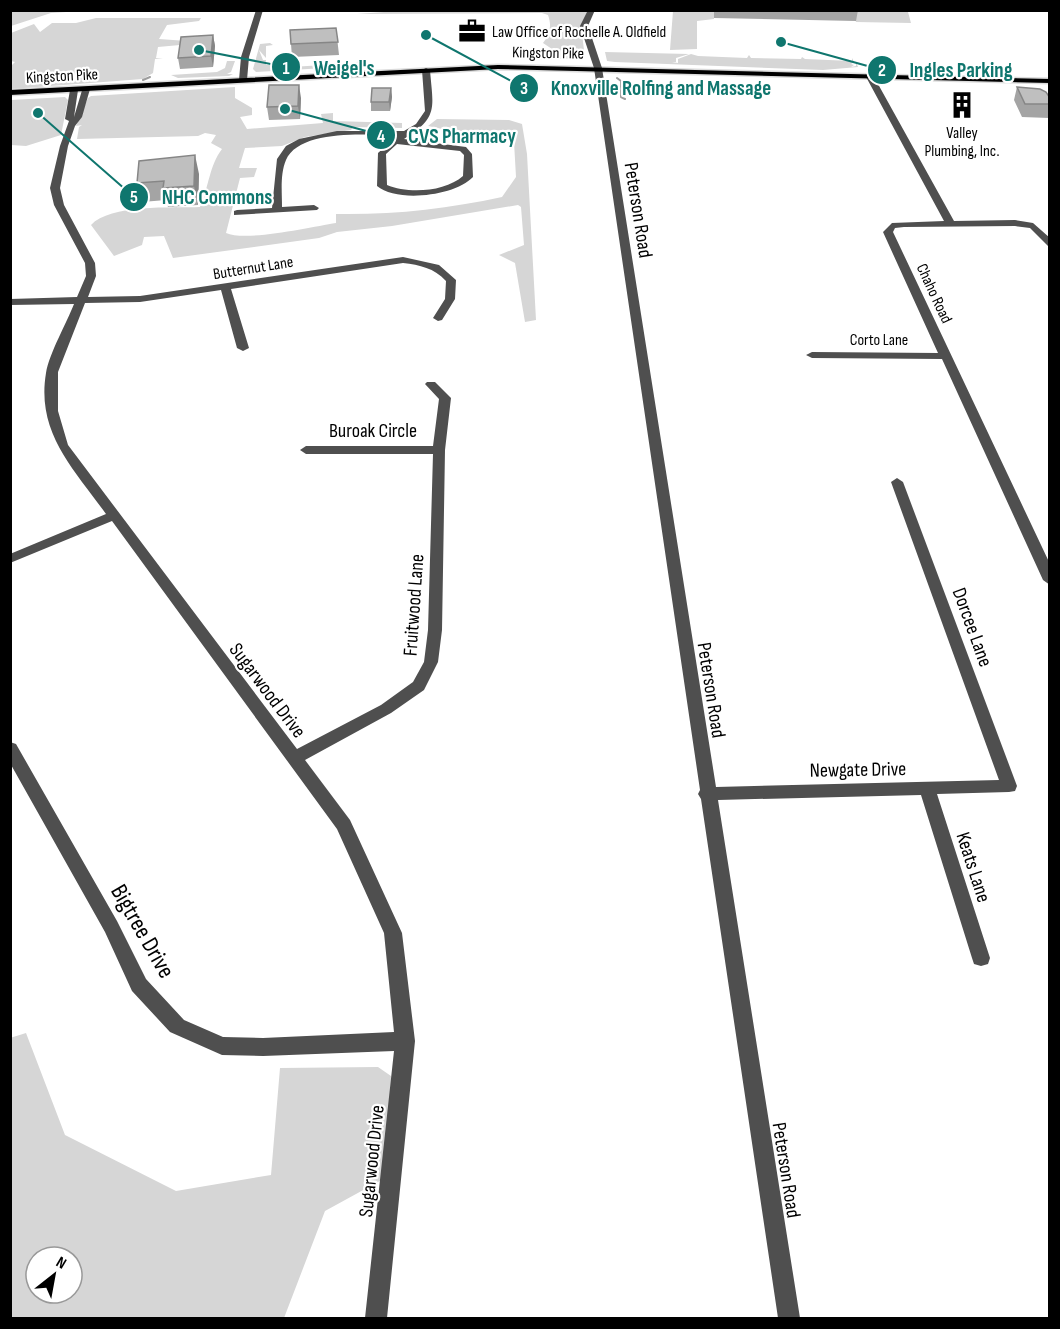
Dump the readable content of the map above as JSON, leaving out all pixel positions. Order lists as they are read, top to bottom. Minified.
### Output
{"streets":{"main road":["Kingston Pike"],"street":["Peterson Road","Butternut Lane","Chaho Road","Corto Lane","Buroak Circle","Fruitwood Lane","Dorcee Lane","Sugarwood Drive","Newgate Drive","Keats Lane","Bigtree Drive"]},"crossings":[["Kingston Pike","Peterson Road"],["Kingston Pike","Sugarwood Drive"],["Peterson Road","Newgate Drive"],["Butternut Lane","Sugarwood Drive"],["Chaho Road","Corto Lane"],["Buroak Circle","Fruitwood Lane"],["Fruitwood Lane","Sugarwood Drive"],["Dorcee Lane","Newgate Drive"],["Sugarwood Drive","Bigtree Drive"],["Newgate Drive","Keats Lane"]],"places":{"office":["Law Office of Rochelle A. Oldfield"],"other":["Knoxville Rolfing and Massage","Ingles Parking","Weigel's","CVS Pharmacy","NHC Commons"],"building":["Valley Plumbing, Inc."]},"north":"top right"}
